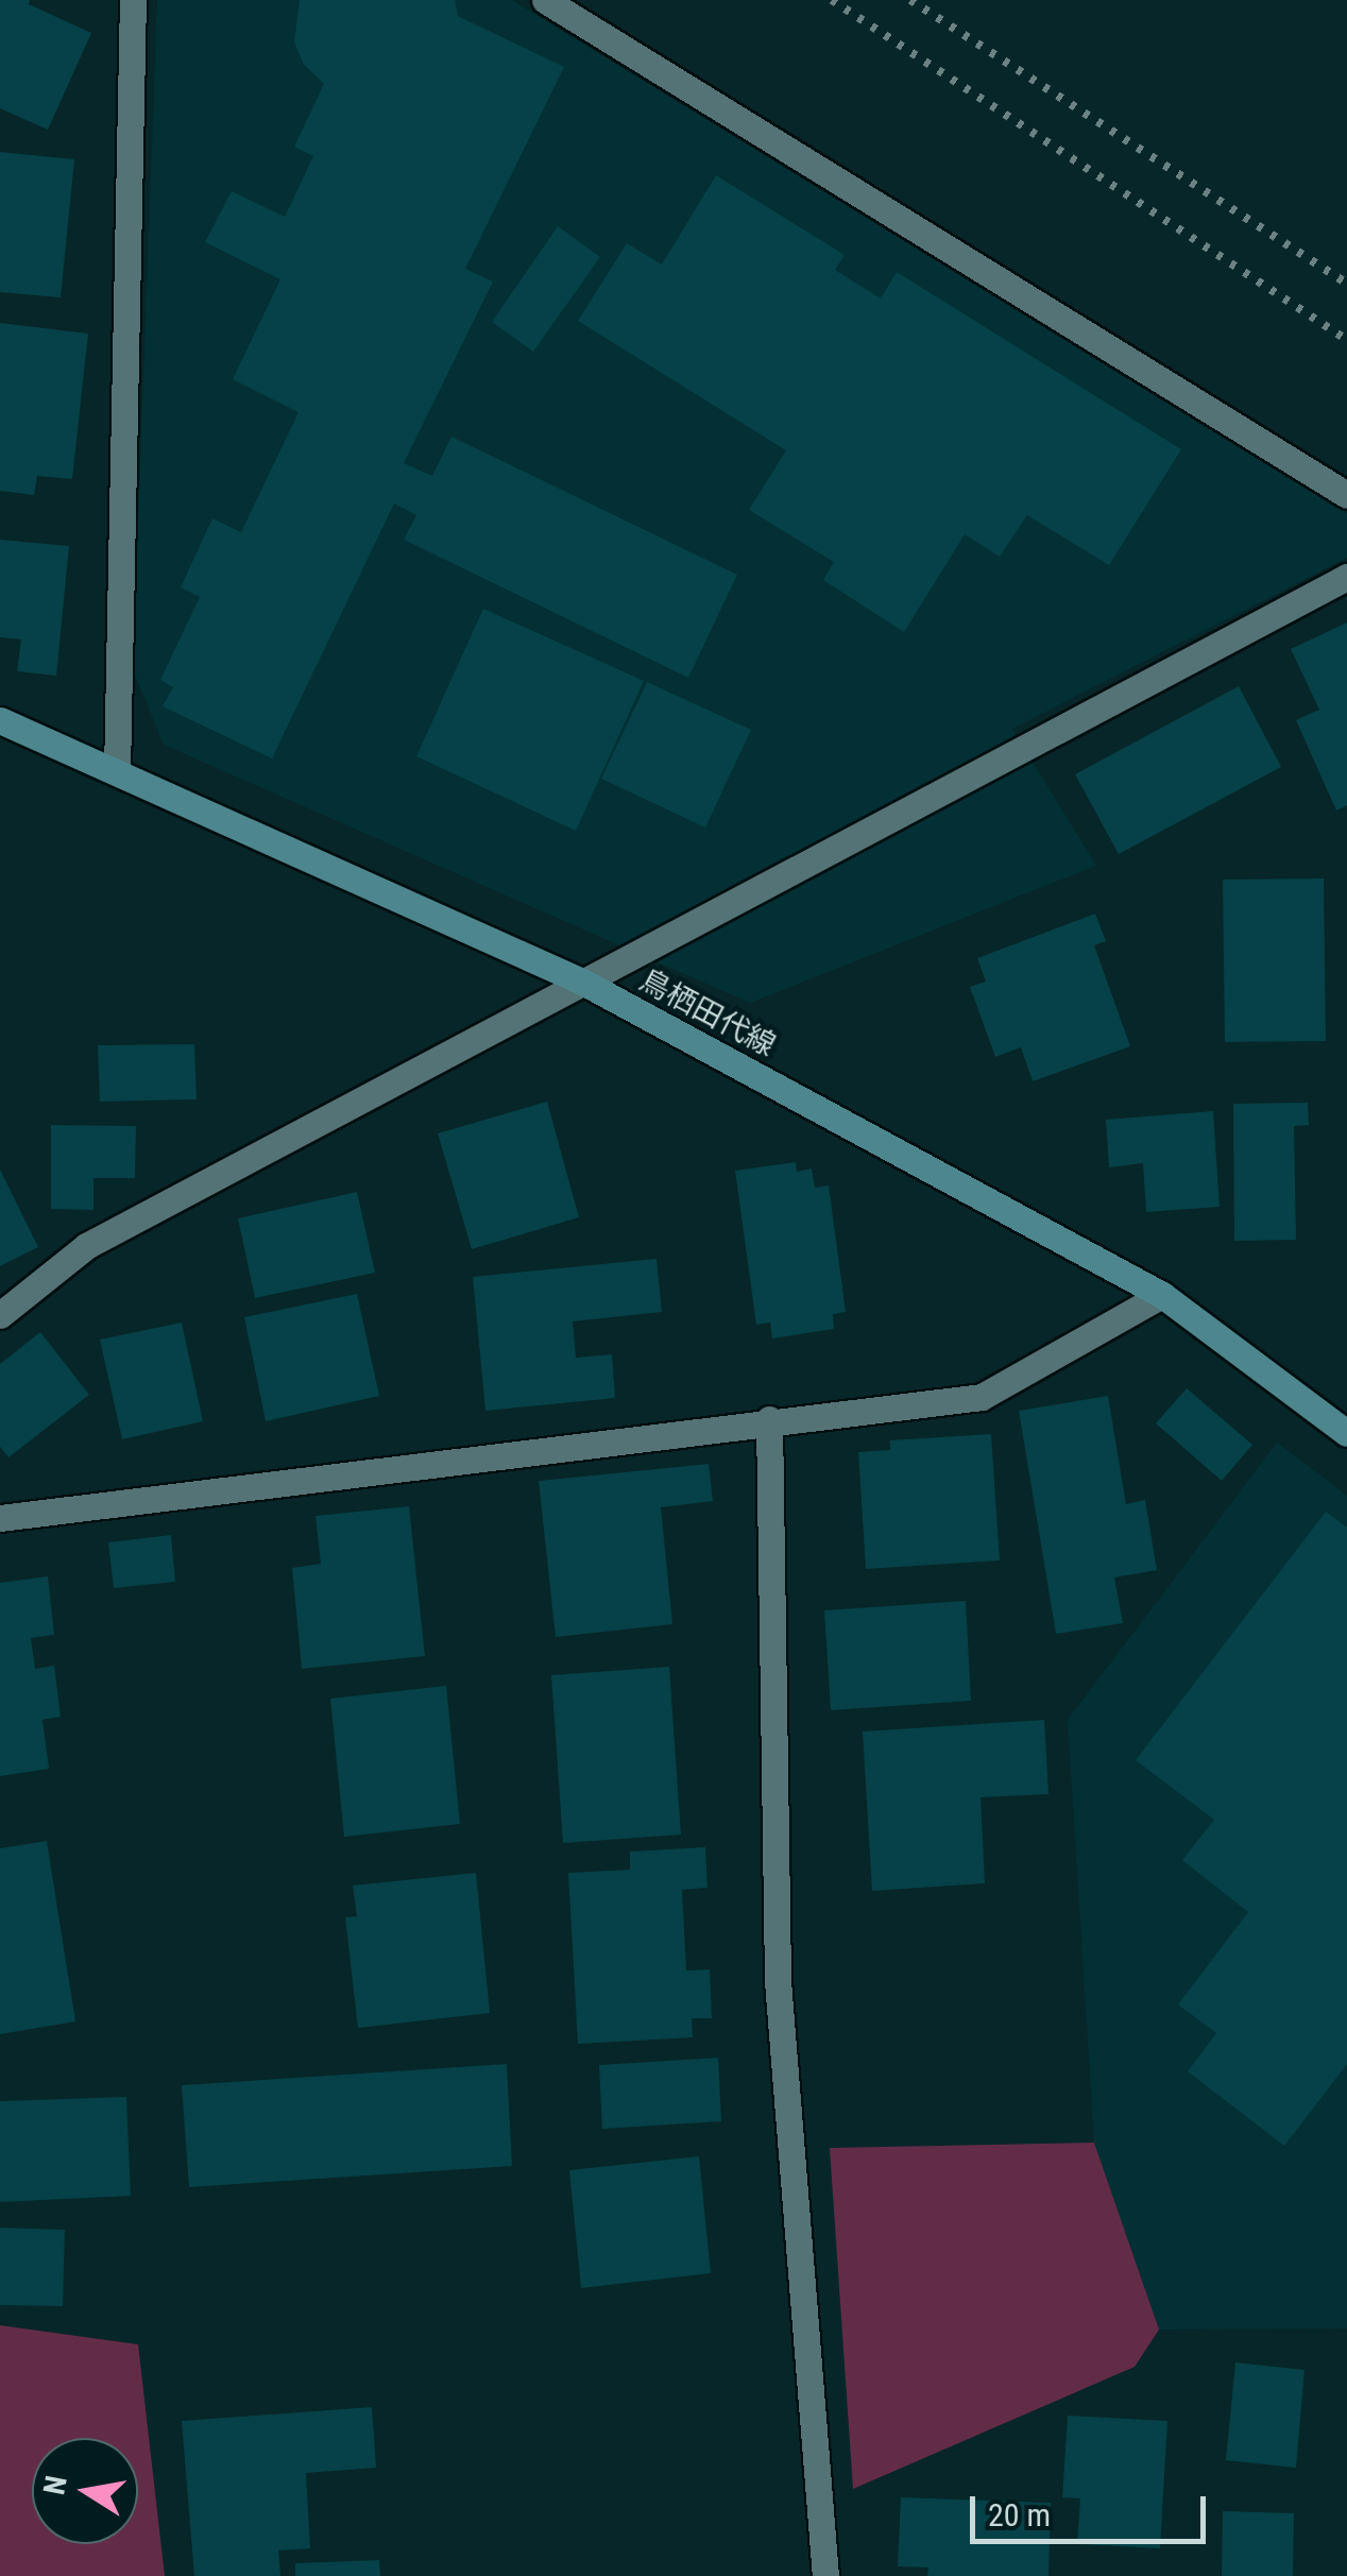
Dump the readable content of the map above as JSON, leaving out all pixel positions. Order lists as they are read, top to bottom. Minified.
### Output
{"streets":{"main road":["鳥栖田代線"]},"scale_bar":"20 m","north":"left"}
